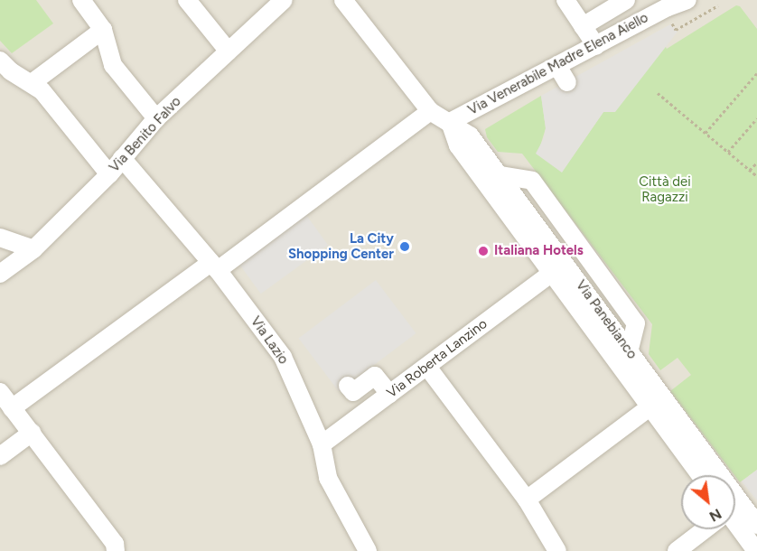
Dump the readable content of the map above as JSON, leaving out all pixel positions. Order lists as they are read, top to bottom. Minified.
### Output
{"streets":{"street":["Via Venerabile Madre Elena Aiello","Via Benito Falvo","Via Panebianco","Via Lazio","Via Roberta Lanzino"]},"crossings":[["Via Venerabile Madre Elena Aiello","Via Panebianco"],["Via Benito Falvo","Via Lazio"],["Via Panebianco","Via Roberta Lanzino"],["Via Lazio","Via Roberta Lanzino"]],"parks":["Città dei Ragazzi"],"places":["La City Shopping Center","Italiana Hotels"],"north":"bottom right"}
